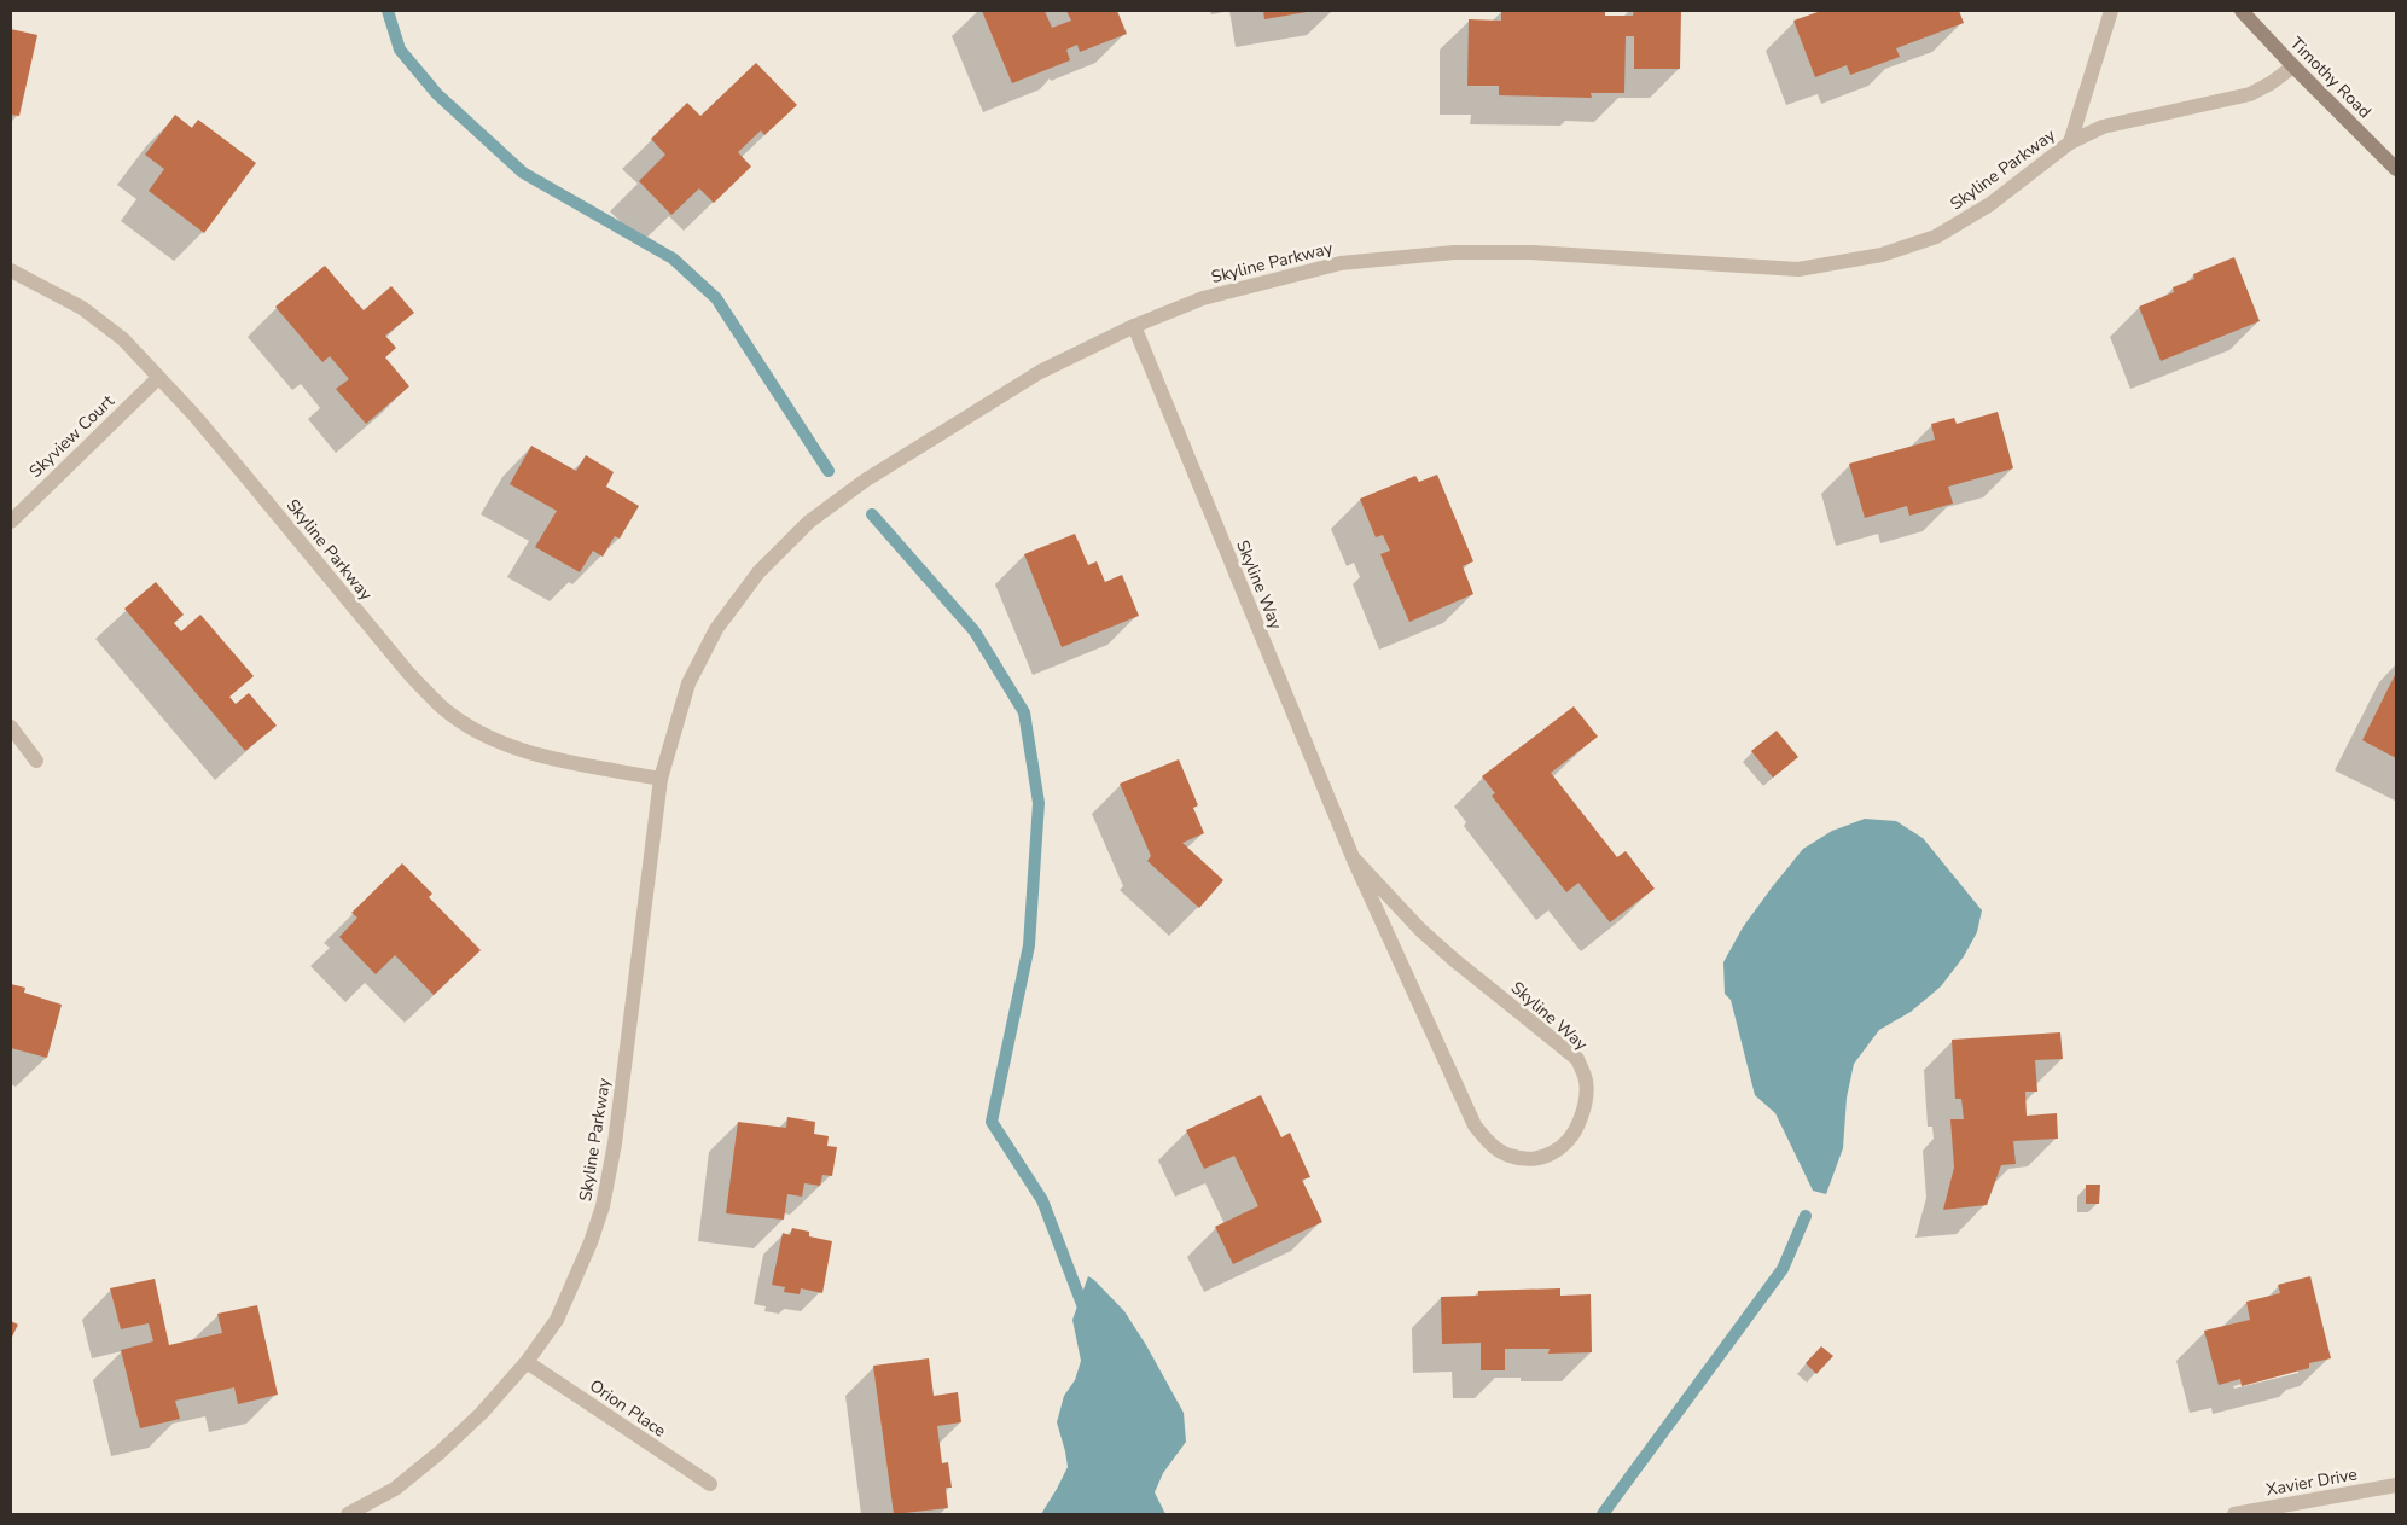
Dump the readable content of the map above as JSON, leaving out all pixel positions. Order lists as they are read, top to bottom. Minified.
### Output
{"streets":{"main road":["Timothy Road"],"street":["Skyline Parkway","Skyview Court","Skyline Way","Orion Place","Xavier Drive"]},"crossings":[["Timothy Road","Skyline Parkway"],["Skyline Parkway","Skyview Court"],["Skyline Parkway","Skyline Way"],["Skyline Parkway","Orion Place"]]}
